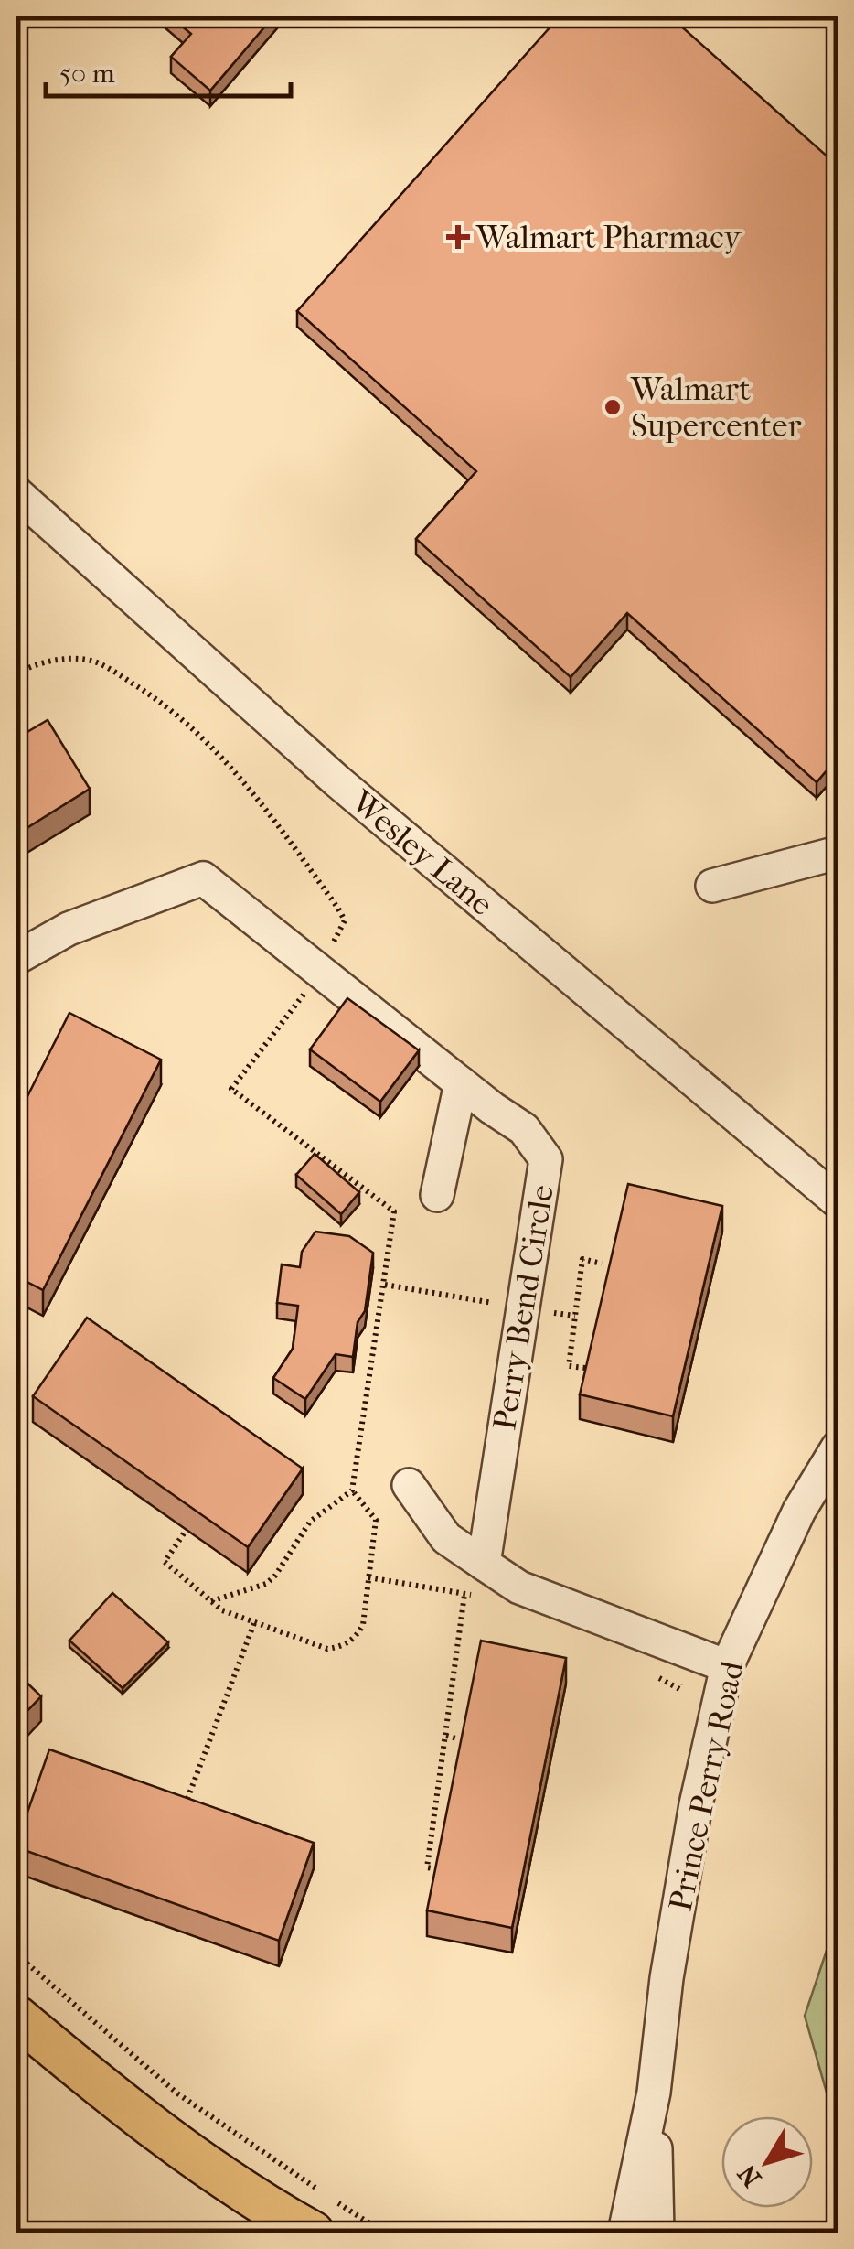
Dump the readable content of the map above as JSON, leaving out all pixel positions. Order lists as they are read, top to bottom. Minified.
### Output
{"streets":{"street":["Wesley Lane","Perry Bend Circle","Prince Perry Road"]},"places":{"health":["Walmart Pharmacy"],"other":["Walmart Supercenter"]},"scale_bar":"50 m","north":"bottom left"}
